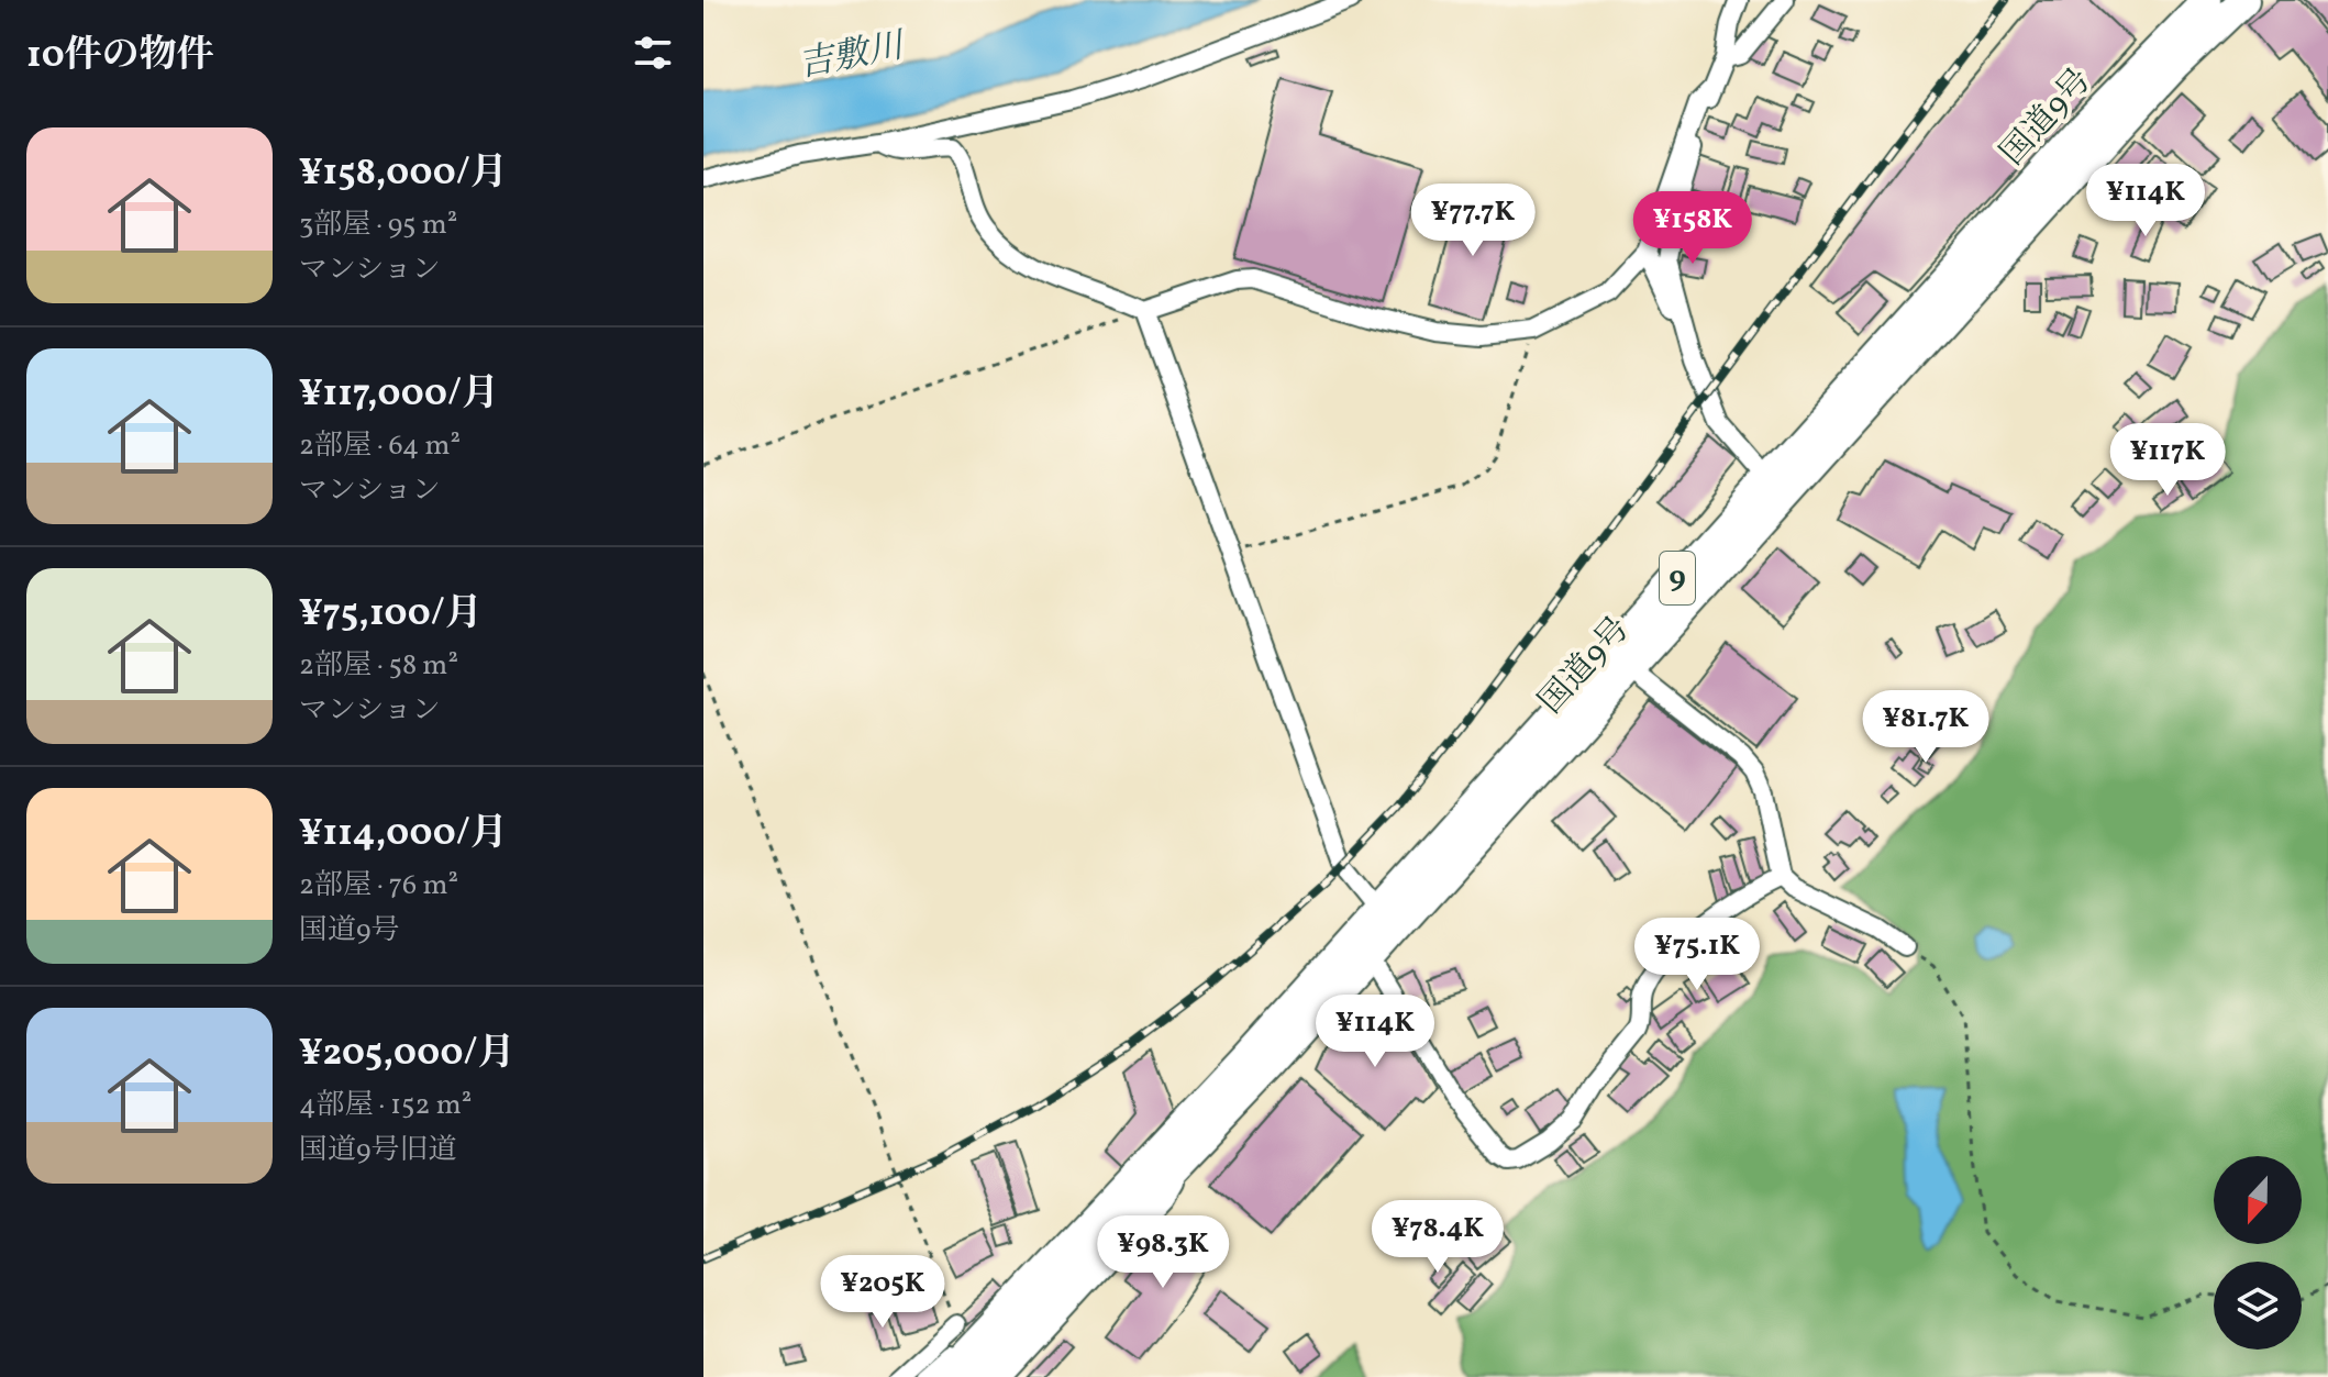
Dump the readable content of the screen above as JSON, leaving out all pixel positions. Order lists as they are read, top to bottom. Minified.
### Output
{"streets":{"highway":["国道9号","9"]},"water":["吉敷川"],"north":"bottom","page":{"heading":"10件の物件","list":[{"name":"¥158,000/月","note":"3部屋 · 95 m² · マンション"},{"name":"¥117,000/月","note":"2部屋 · 64 m² · マンション"},{"name":"¥75,100/月","note":"2部屋 · 58 m² · マンション"},{"name":"¥114,000/月","note":"2部屋 · 76 m² · 国道9号"},{"name":"¥205,000/月","note":"4部屋 · 152 m² · 国道9号旧道"}],"price":["¥114K","¥77.7K","¥158K","¥117K","¥81.7K","¥75.1K","¥114K","¥78.4K","¥98.3K","¥205K"]}}
